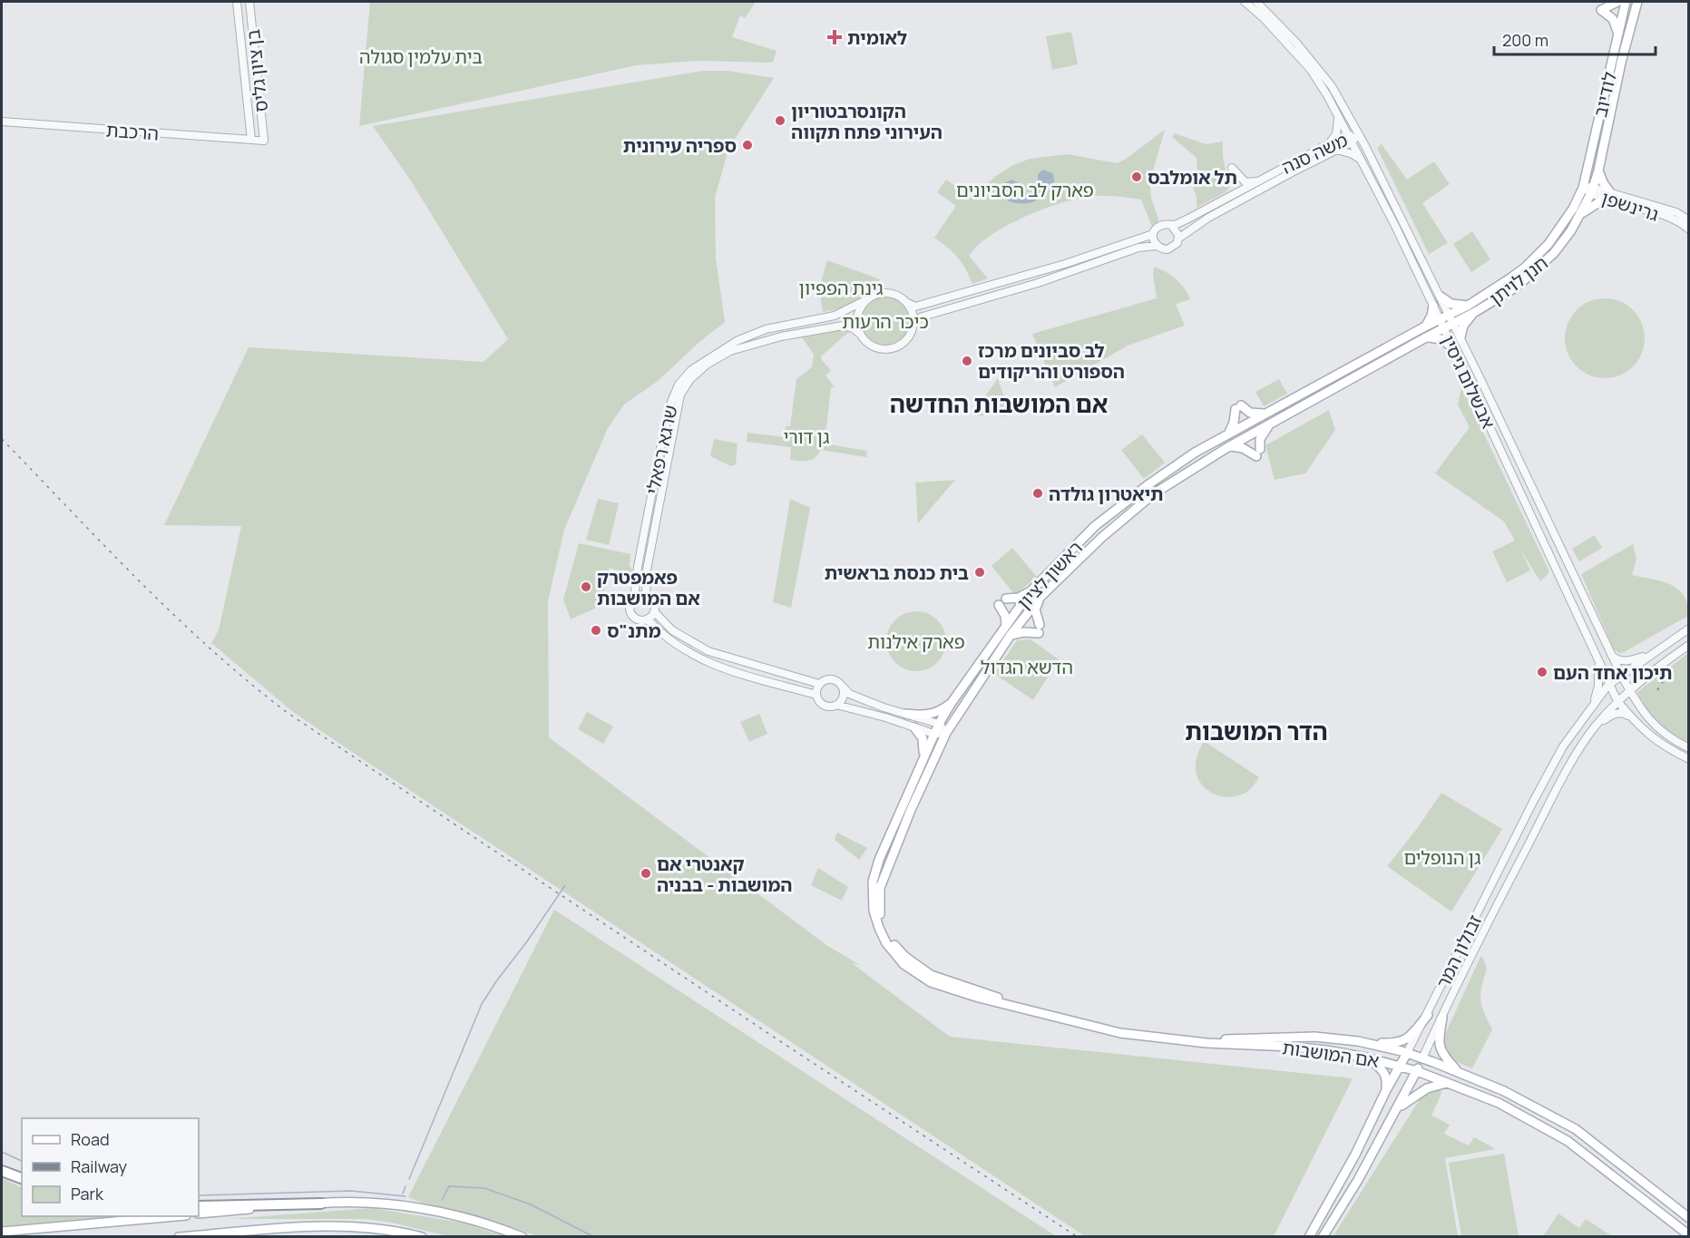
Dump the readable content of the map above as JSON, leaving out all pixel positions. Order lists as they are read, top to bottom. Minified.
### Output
{"streets":{"main road":["לודיוב","חנן לויתן","ראשון לציון","זבולון המר","אם המושבות"],"street":["בן ציון גליס","הרכבת","משה סנה","גרינשפן","אבשלום גיסין","שרגא רפאלי"]},"crossings":[["בן ציון גליס","הרכבת"],["לודיוב","גרינשפן"],["לודיוב","חנן לויתן"],["משה סנה","אבשלום גיסין"],["גרינשפן","חנן לויתן"],["חנן לויתן","אבשלום גיסין"],["חנן לויתן","ראשון לציון"],["אבשלום גיסין","ראשון לציון"],["אבשלום גיסין","זבולון המר"],["ראשון לציון","אם המושבות"],["זבולון המר","אם המושבות"]],"districts":["אם המושבות החדשה","הדר המושבות"],"parks":["בית עלמין סגולה","פארק לב הסביונים","גינת הפפיון","כיכר הרעות","גן דורי","פארק אילנות","הדשא הגדול","גן הנופלים"],"places":{"health":["לאומית"],"other":["הקונסרבטוריון העירוני פתח תקווה","ספריה עירונית","תל אומלבס","לב סביונים מרכז הספורט והריקודים","תיאטרון גולדה","בית כנסת בראשית","פאמפטרק אם המושבות","מתנ\"ס","תיכון אחד העם","קאנטרי אם המושבות - בבניה"]},"legend":["Road","Railway","Park"],"scale_bar":"200 m"}
